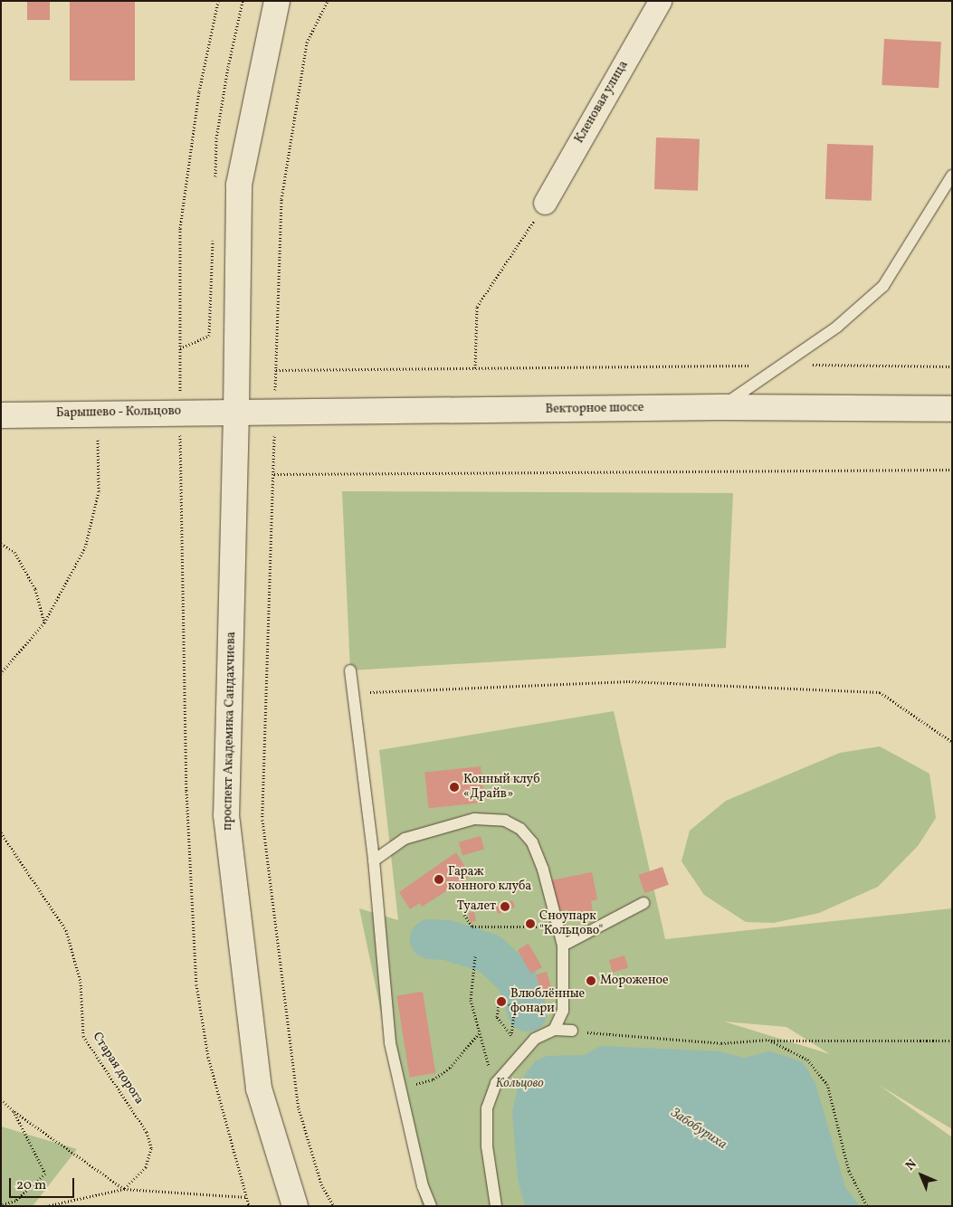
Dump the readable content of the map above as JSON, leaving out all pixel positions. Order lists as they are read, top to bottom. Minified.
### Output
{"streets":{"main road":["Векторное шоссе","Барышево - Кольцово","проспект Академика Сандахчиева"],"street":["Кленовая улица"],"path":["Старая дорога"]},"crossings":[["Векторное шоссе","Барышево - Кольцово"],["Векторное шоссе","проспект Академика Сандахчиева"],["Барышево - Кольцово","проспект Академика Сандахчиева"]],"water":["Забобуриха"],"parks":["Кольцово"],"places":["Конный клуб «Драйв»","Гараж конного клуба","Туалет","Сноупарк \"Кольцово\"","Мороженое","Влюблённые фонари"],"scale_bar":"20 m","north":"top left"}
